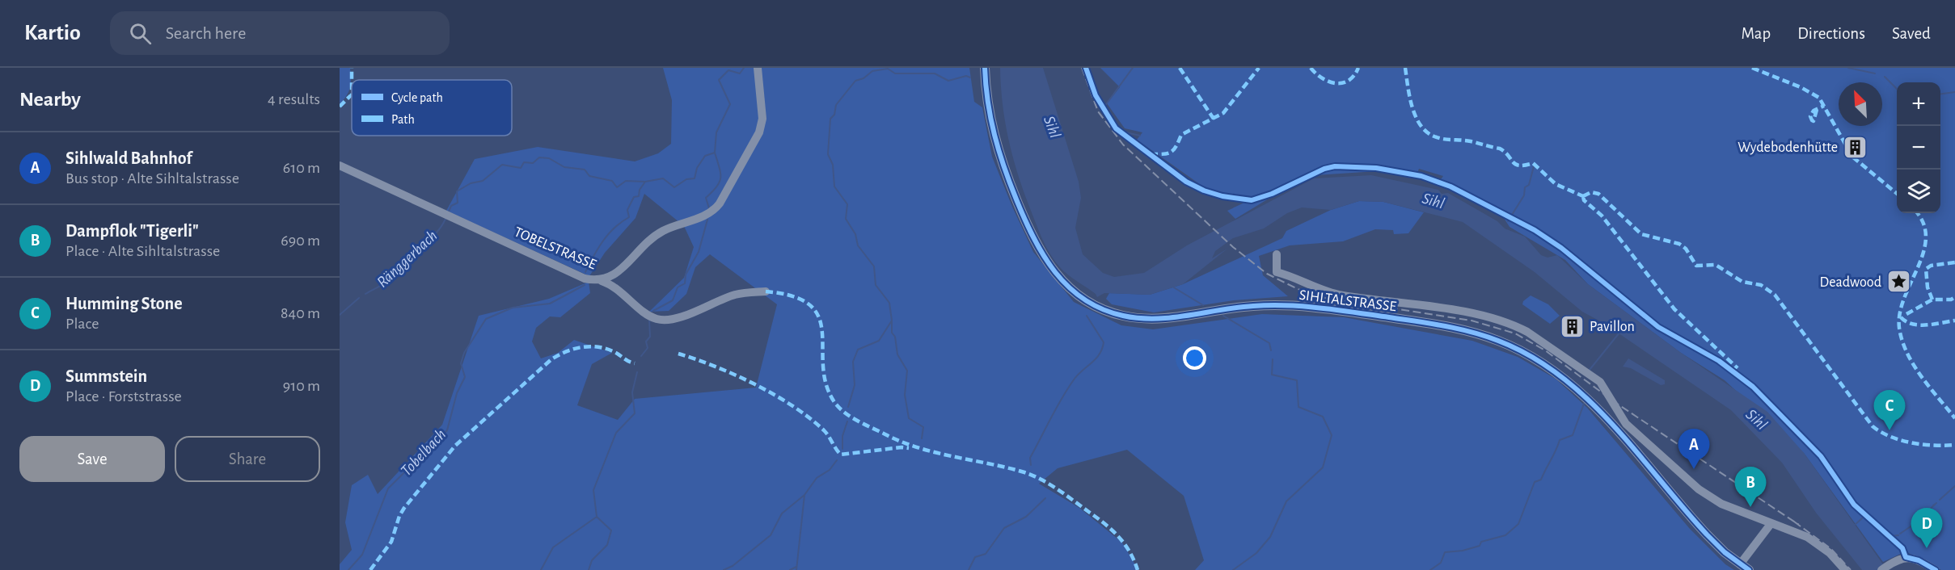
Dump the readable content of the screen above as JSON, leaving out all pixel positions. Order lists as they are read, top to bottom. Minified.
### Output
{"streets":{"main road":["SIHLTALSTRASSE"],"street":["TOBELSTRASSE"]},"water":["Sihl","Ränggerbach","Tobelbach"],"places":{"building":["Wydebodenhütte","Pavillon"],"place":["Deadwood"]},"legend":["Cycle path","Path"],"north":"top left","page":{"header":"Kartio","search":"Search here","nav":["Map","Directions","Saved"],"heading":["Nearby","4 results"],"map_buttons":["+","−"],"list":[{"mark":"A","name":"Sihlwald Bahnhof","note":"Bus stop · Alte Sihltalstrasse","value":"610 m"},{"mark":"B","name":"Dampflok \"Tigerli\"","note":"Place · Alte Sihltalstrasse","value":"690 m"},{"mark":"C","name":"Humming Stone","note":"Place","value":"840 m"},{"mark":"D","name":"Summstein","note":"Place · Forststrasse","value":"910 m"}],"pins":["C","A","B","D"],"buttons":["Save","Share"]}}
